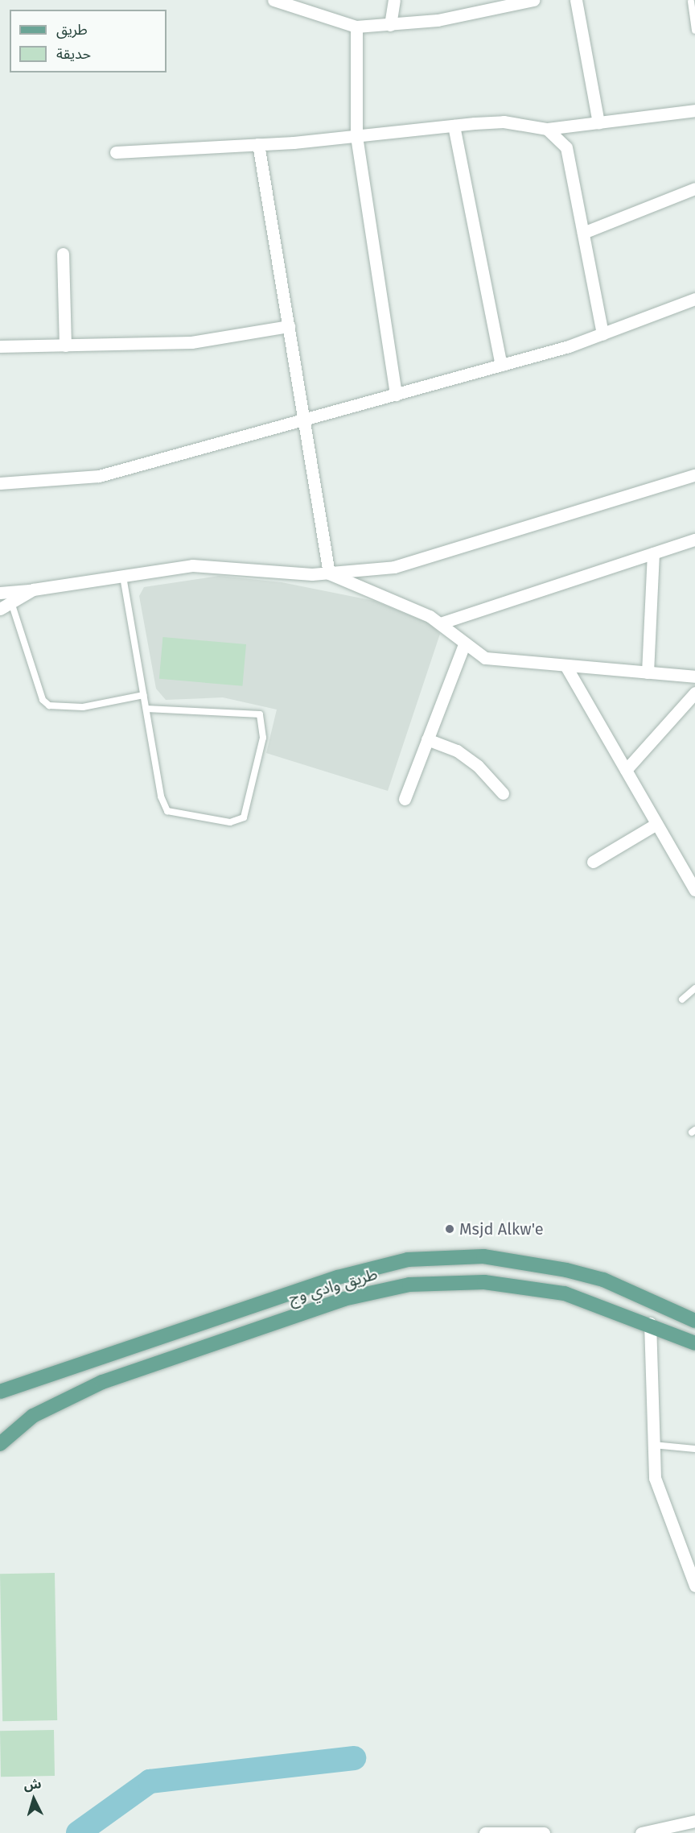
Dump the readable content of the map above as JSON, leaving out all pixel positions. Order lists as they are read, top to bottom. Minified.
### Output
{"streets":{"main road":["طريق وادي وج"]},"places":["Msjd Alkw'e"],"legend":["طريق","حديقة"],"north":"top"}
